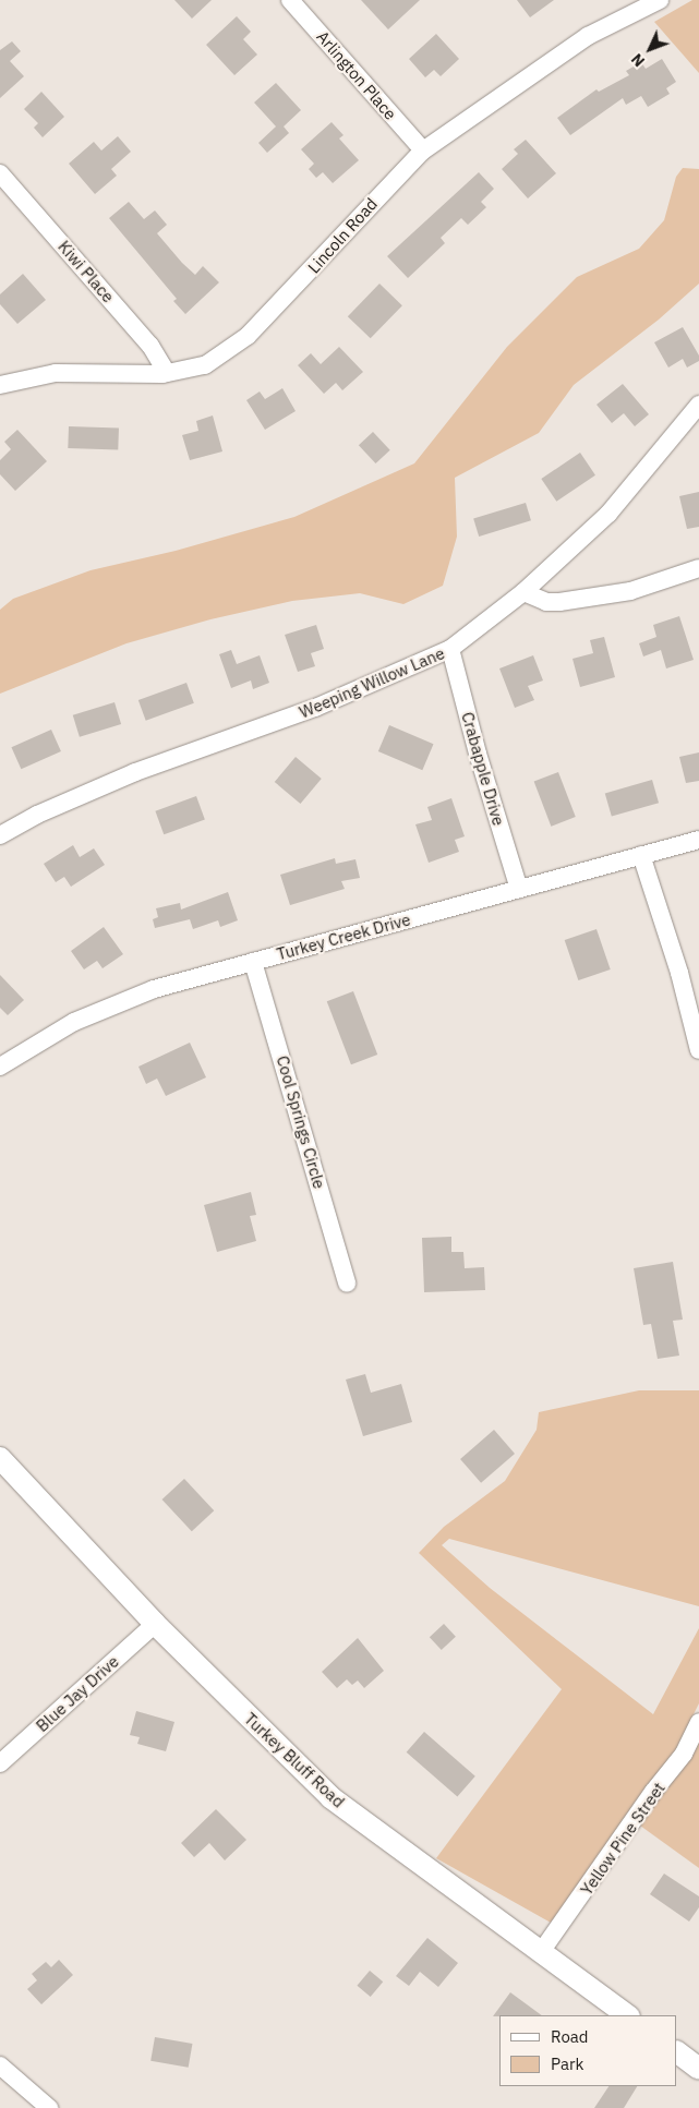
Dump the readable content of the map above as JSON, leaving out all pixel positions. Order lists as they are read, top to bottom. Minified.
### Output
{"streets":{"street":["Arlington Place","Lincoln Road","Kiwi Place","Weeping Willow Lane","Crabapple Drive","Turkey Creek Drive","Cool Springs Circle","Blue Jay Drive","Turkey Bluff Road","Yellow Pine Street"]},"crossings":[["Arlington Place","Lincoln Road"],["Lincoln Road","Kiwi Place"],["Weeping Willow Lane","Crabapple Drive"],["Crabapple Drive","Turkey Creek Drive"],["Turkey Creek Drive","Cool Springs Circle"],["Blue Jay Drive","Turkey Bluff Road"],["Turkey Bluff Road","Yellow Pine Street"]],"legend":["Road","Park"],"north":"bottom left"}
